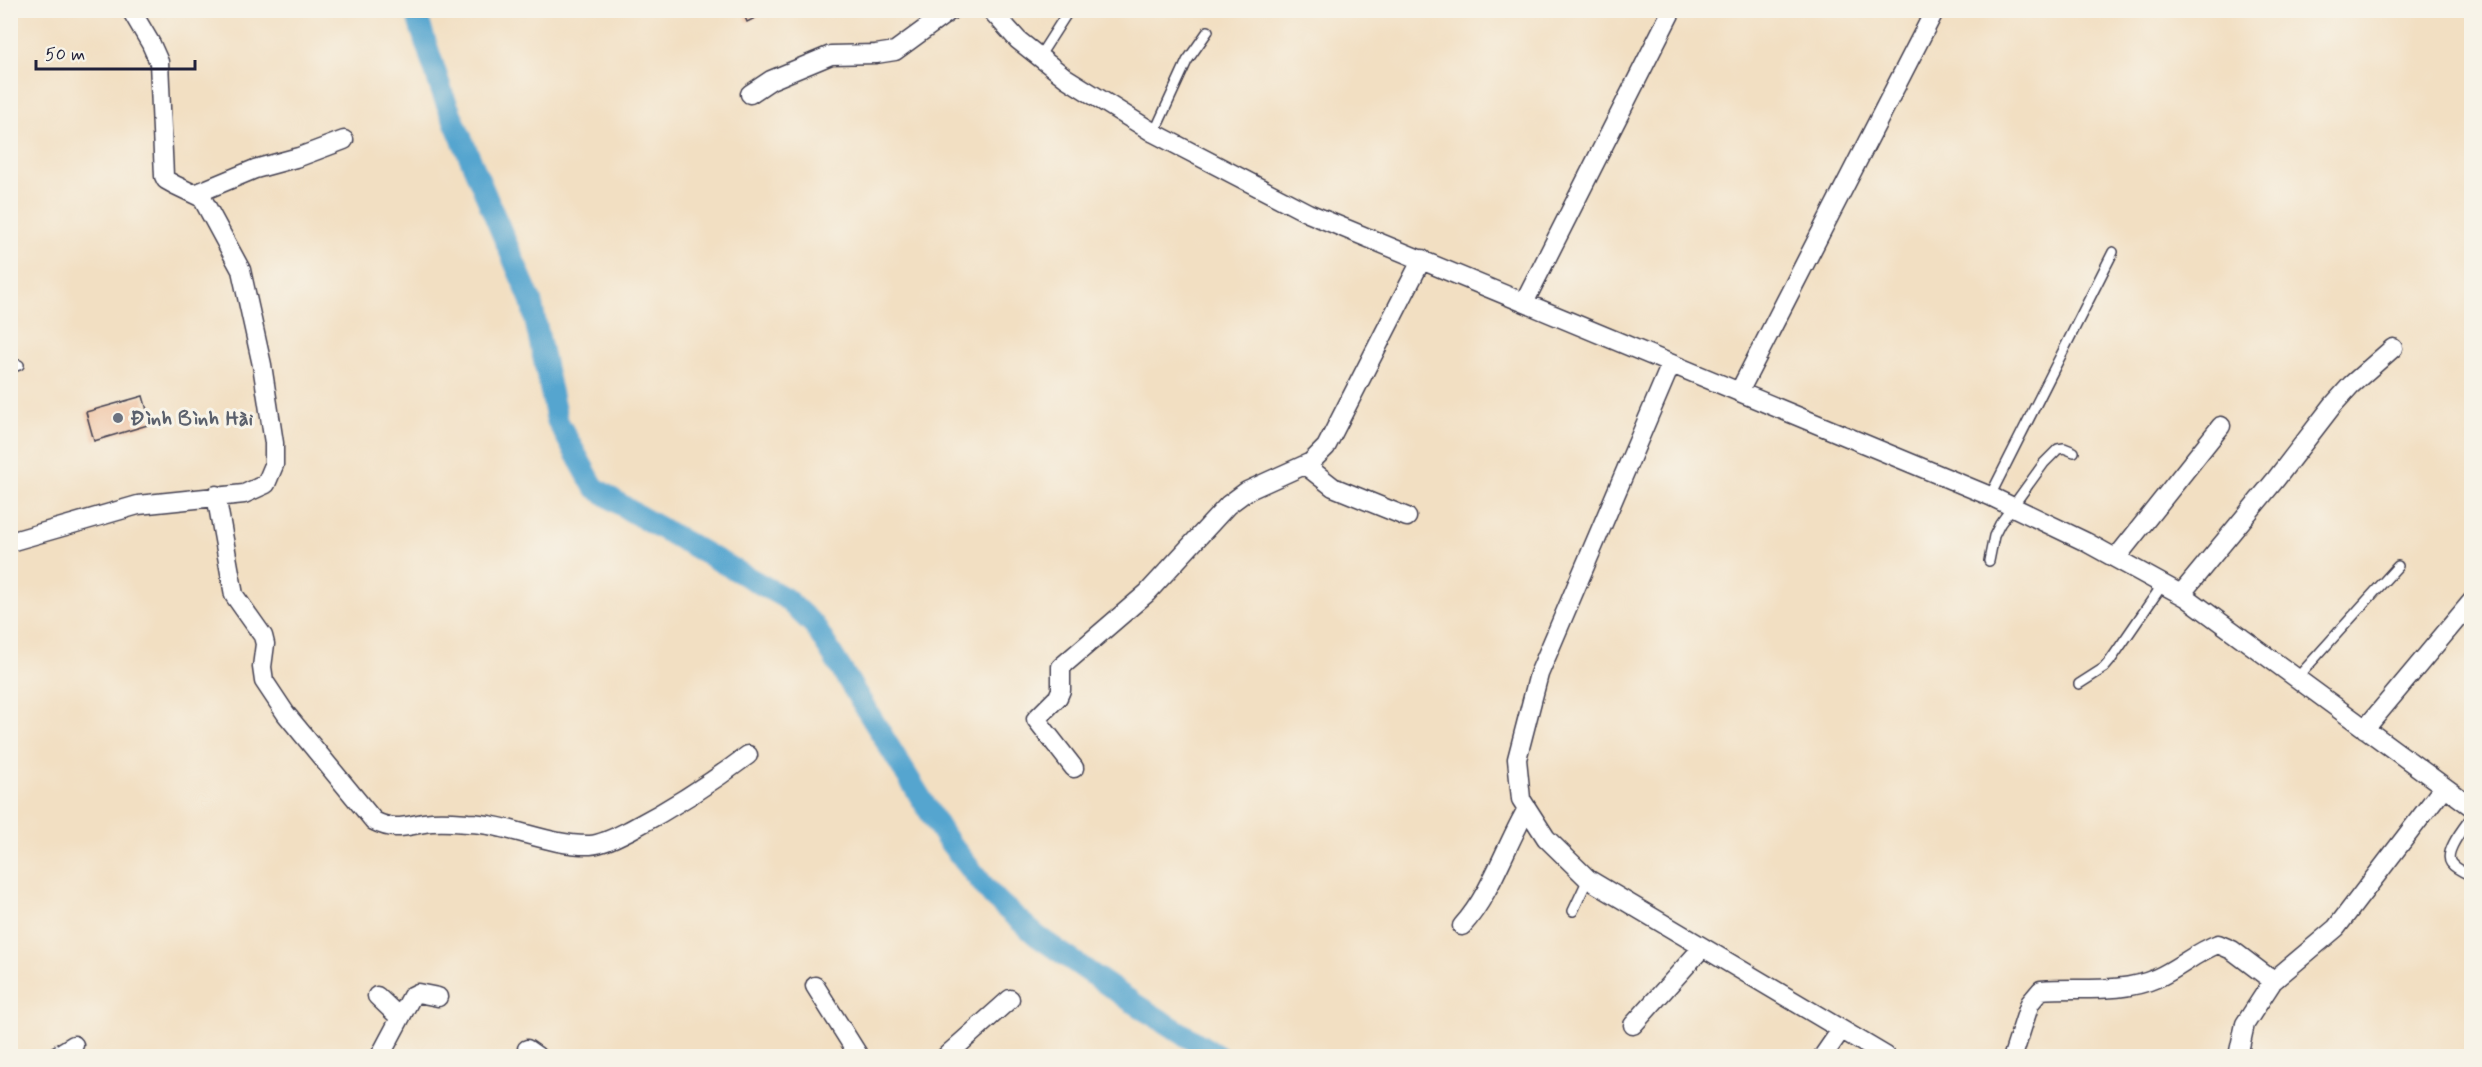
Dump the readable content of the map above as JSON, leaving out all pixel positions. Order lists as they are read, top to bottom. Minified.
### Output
{"places":["Đình Bình Hài"],"scale_bar":"50 m"}
